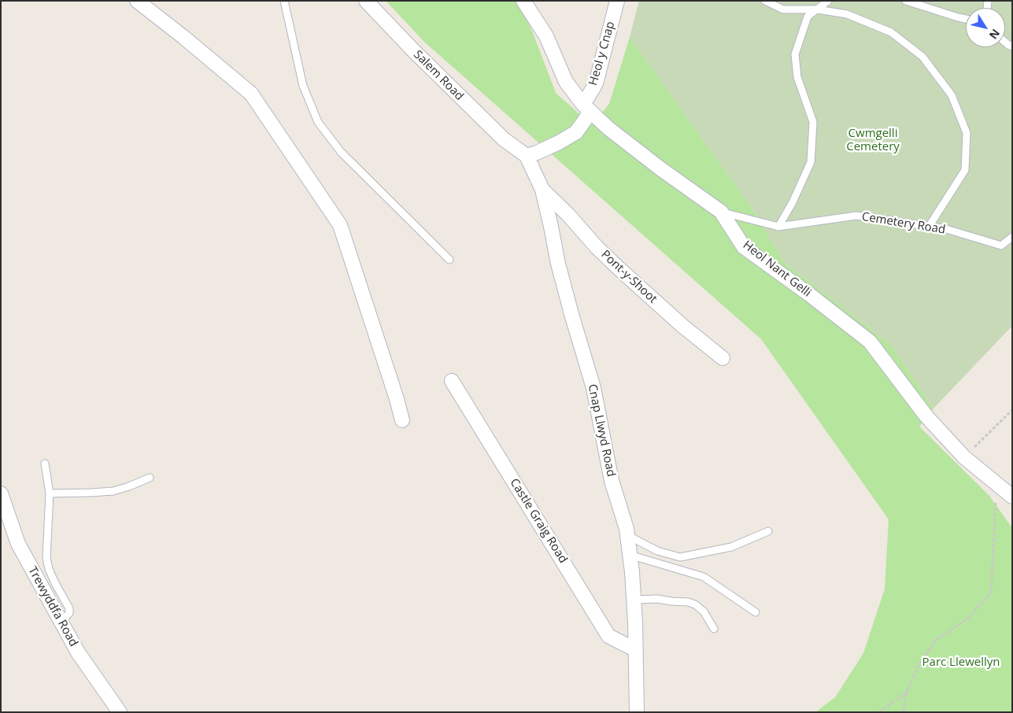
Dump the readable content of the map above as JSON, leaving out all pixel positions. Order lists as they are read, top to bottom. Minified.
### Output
{"streets":{"street":["Heol y Cnap","Salem Road","Heol Nant Gelli","Pont-y-Shoot","Cnap Llwyd Road","Castle Graig Road","Trewyddfa Road"],"lane":["Cemetery Road"]},"crossings":[["Heol y Cnap","Salem Road"],["Heol y Cnap","Heol Nant Gelli"],["Heol y Cnap","Cnap Llwyd Road"],["Salem Road","Cnap Llwyd Road"],["Cemetery Road","Heol Nant Gelli"],["Pont-y-Shoot","Cnap Llwyd Road"],["Cnap Llwyd Road","Castle Graig Road"]],"parks":["Cwmgelli Cemetery","Parc Llewellyn"],"north":"bottom right"}
